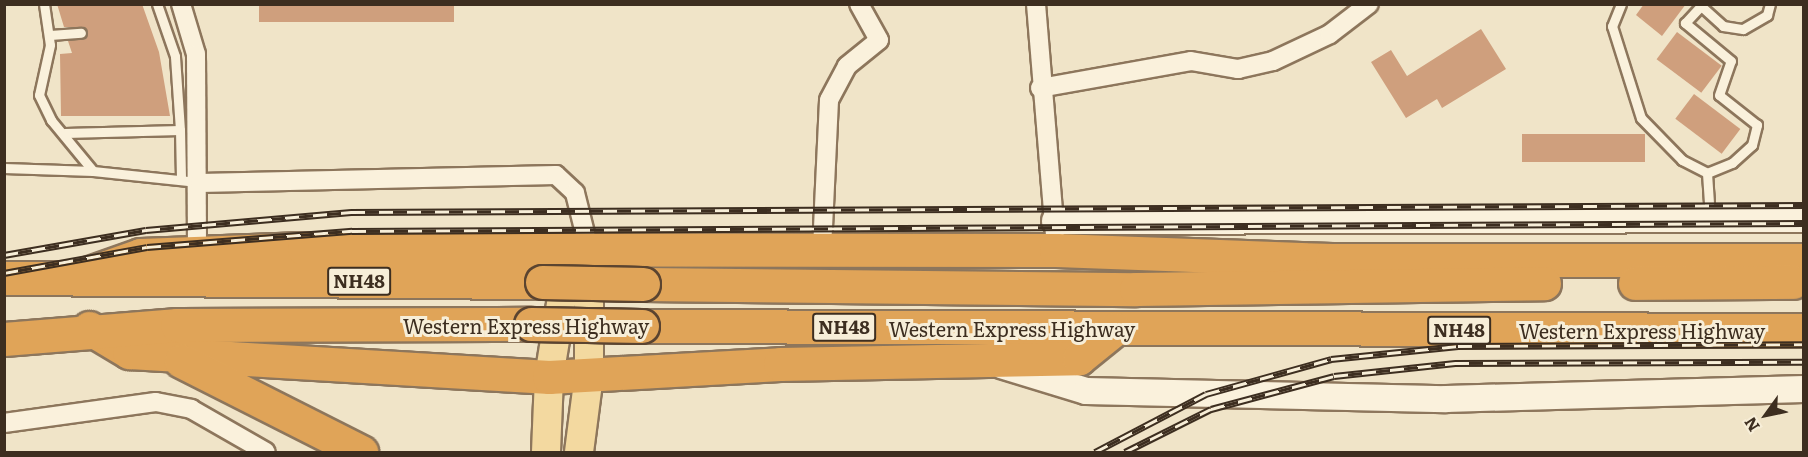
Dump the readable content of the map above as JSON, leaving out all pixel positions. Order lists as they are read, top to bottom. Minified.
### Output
{"streets":{"highway":["NH48","Western Express Highway"]},"north":"bottom left"}
